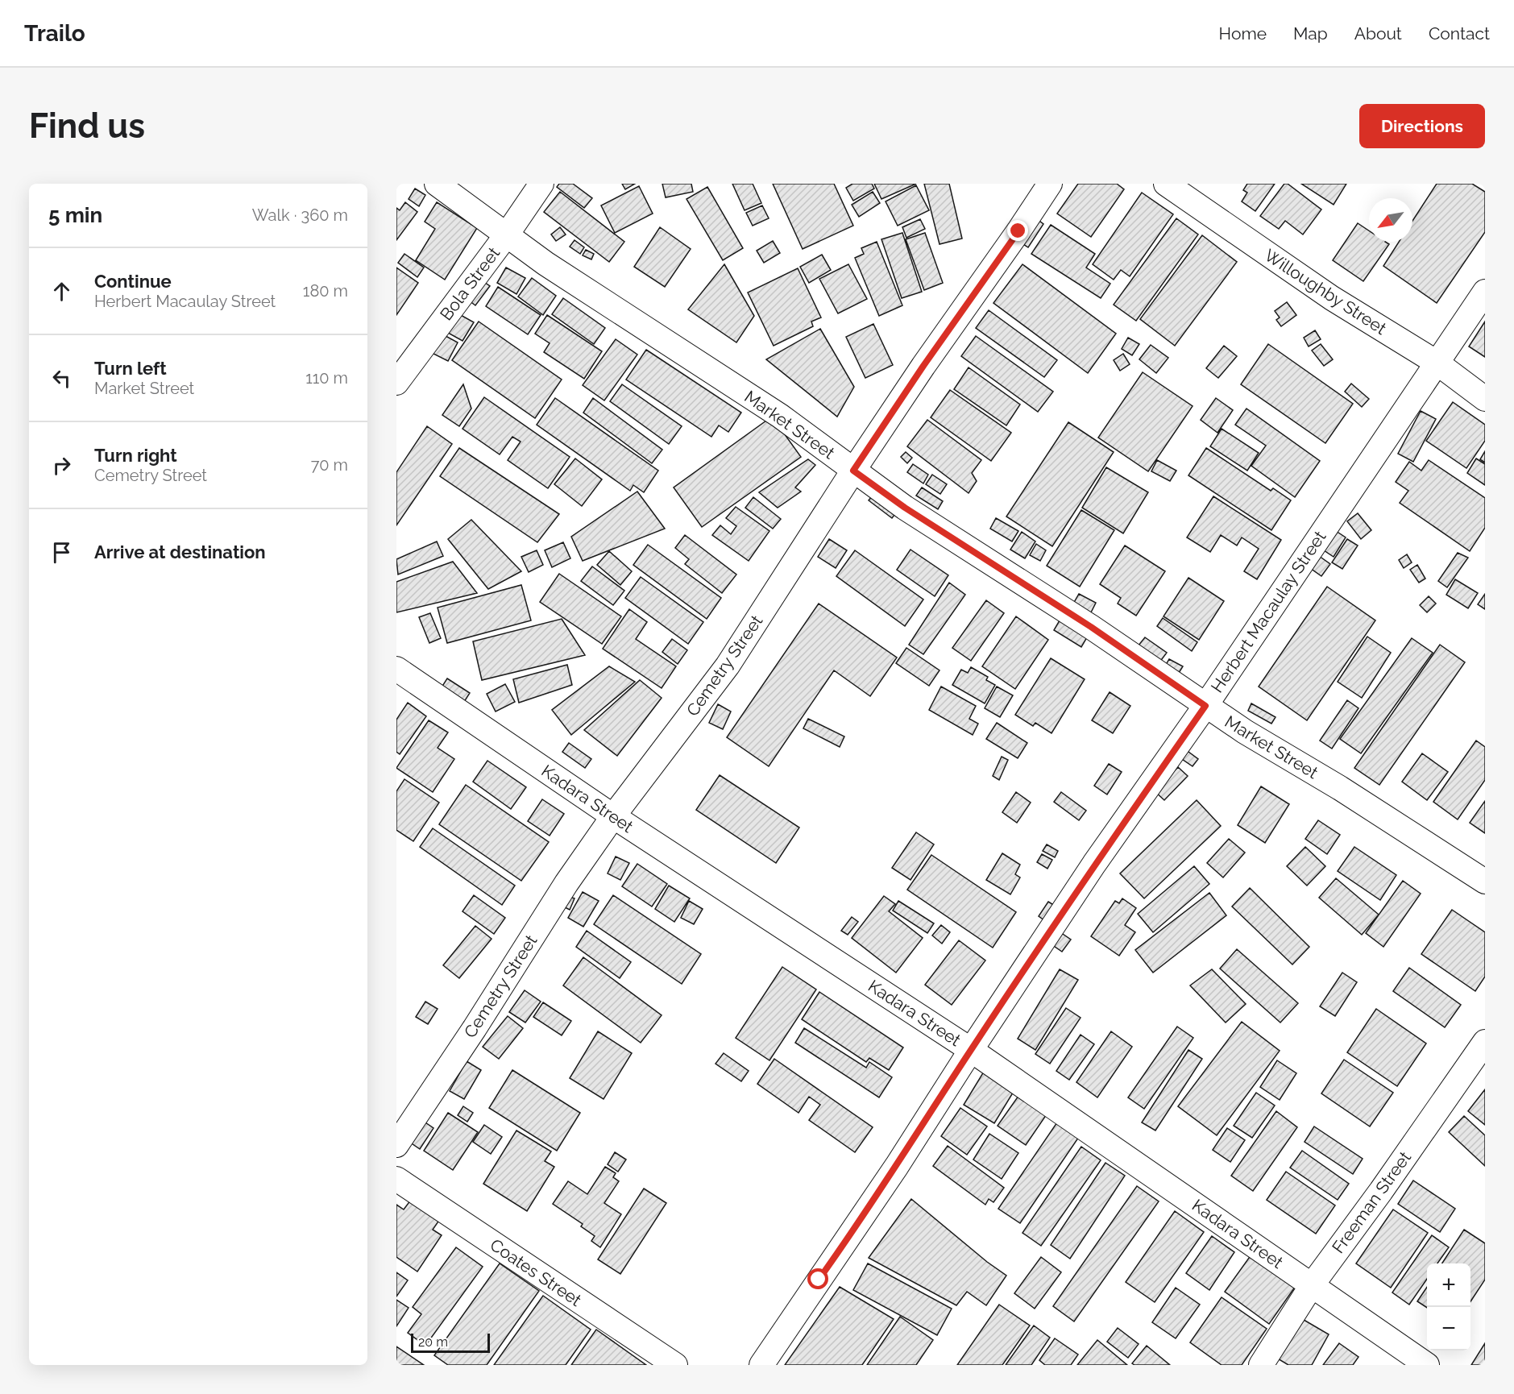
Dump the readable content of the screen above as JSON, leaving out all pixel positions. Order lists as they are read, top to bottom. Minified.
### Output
{"streets":{"street":["Bola Street","Willoughby Street","Market Street","Herbert Macaulay Street","Cemetry Street","Kadara Street","Freeman Street","Coates Street"]},"crossings":[["Bola Street","Market Street"],["Willoughby Street","Herbert Macaulay Street"],["Market Street","Herbert Macaulay Street"],["Market Street","Cemetry Street"],["Herbert Macaulay Street","Kadara Street"],["Cemetry Street","Kadara Street"],["Kadara Street","Freeman Street"]],"scale_bar":"20 m","north":"bottom left","page":{"header":"Trailo","nav":["Home","Map","About","Contact"],"buttons":"Directions","title":"Find us","heading":["5 min","Walk · 360 m"],"list":[["Continue","Herbert Macaulay Street","180 m"],["Turn left","Market Street","110 m"],["Turn right","Cemetry Street","70 m"],"Arrive at destination"],"map_buttons":["+","−"],"scale":"20 m"}}
